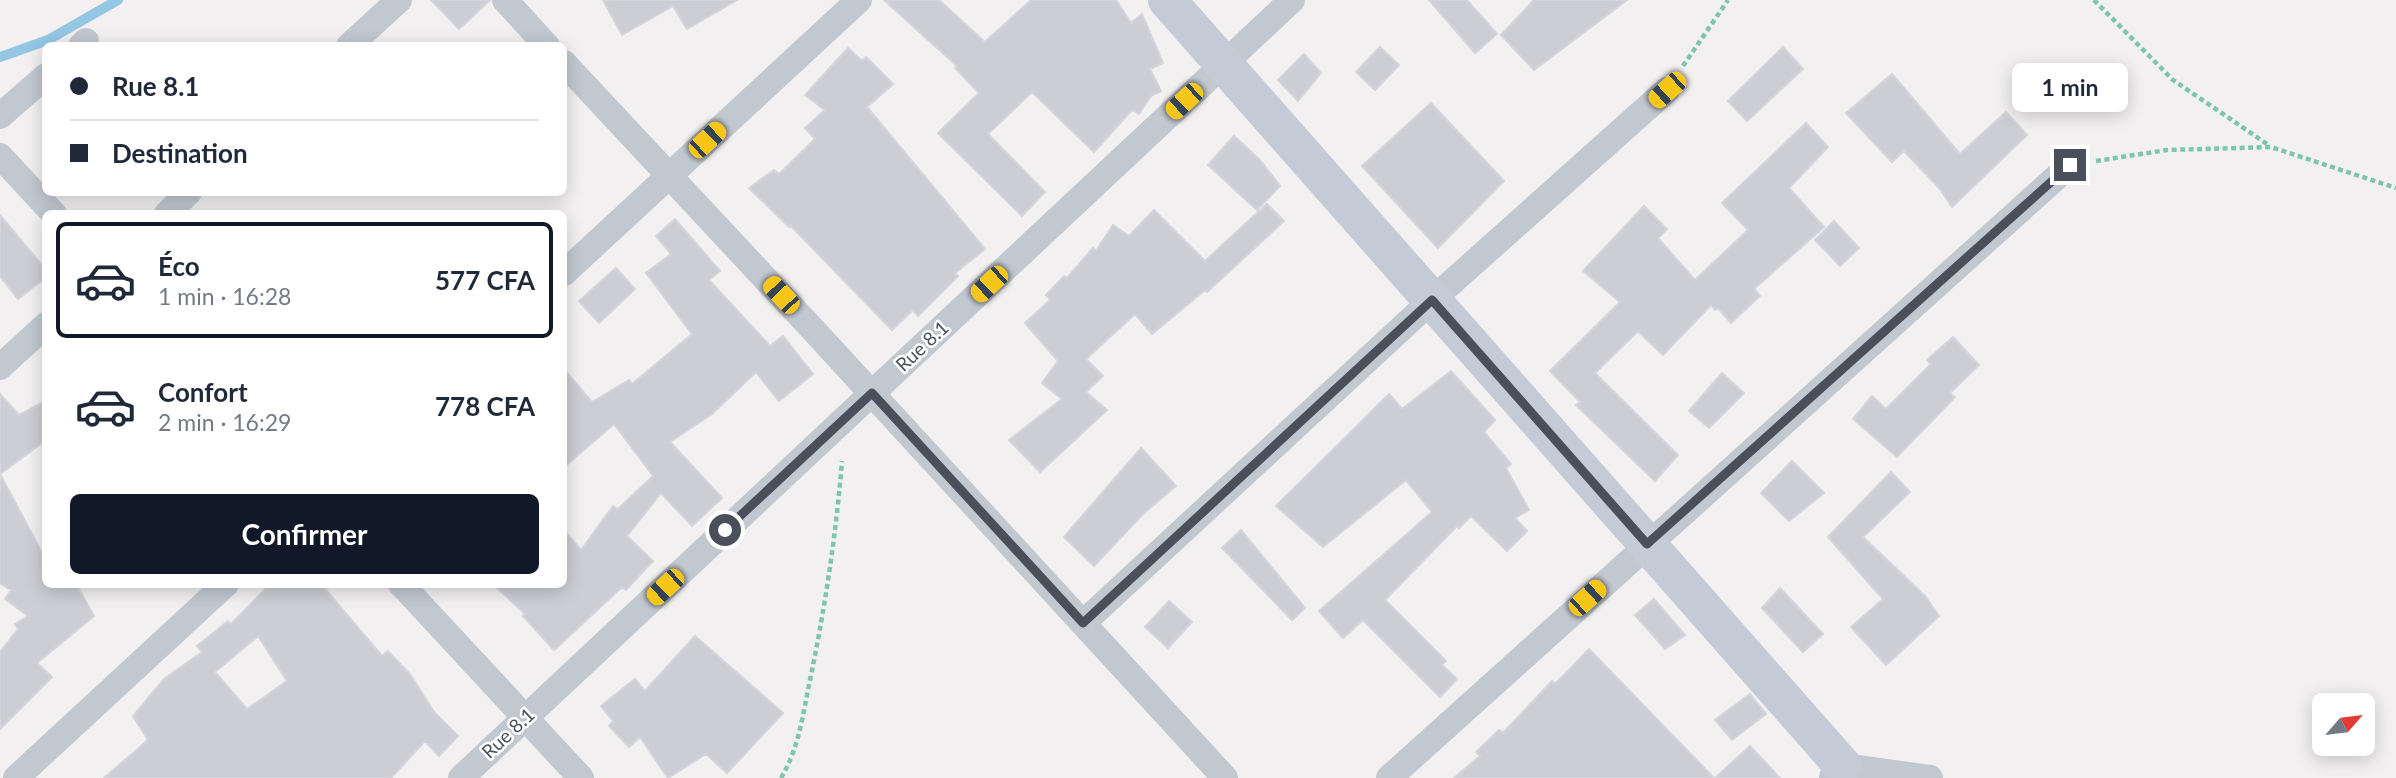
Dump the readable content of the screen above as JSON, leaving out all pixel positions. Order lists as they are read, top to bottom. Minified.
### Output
{"streets":{"street":["Rue 8.1"]},"north":"top right","page":{"banner":["Rue 8.1","Destination"],"bubble":"1 min","list":[{"name":"Éco","note":"1 min · 16:28","value":"577 CFA"},{"name":"Confort","note":"2 min · 16:29","value":"778 CFA"}],"buttons":"Confirmer"}}
